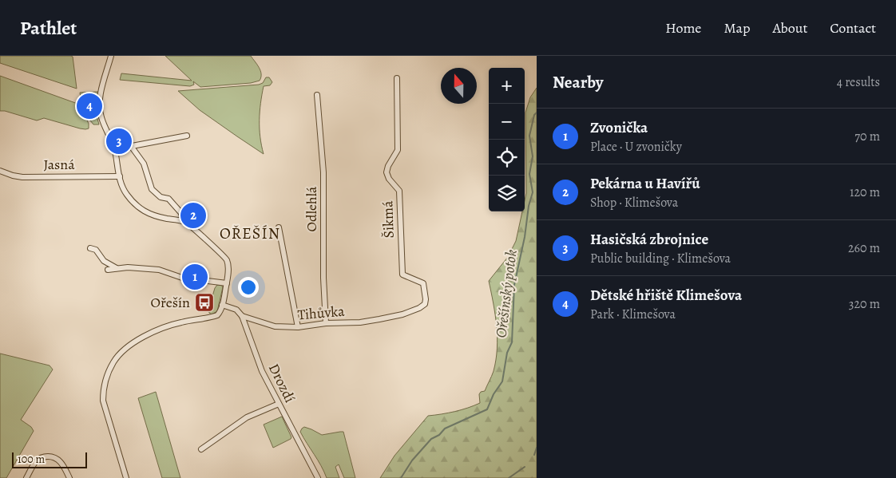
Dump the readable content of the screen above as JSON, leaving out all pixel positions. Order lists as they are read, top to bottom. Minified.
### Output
{"streets":{"street":["Jasná","Odlehlá","Šikmá","Tihůvka","Drozdí"]},"crossings":[["Odlehlá","Tihůvka"],["Šikmá","Tihůvka"],["Tihůvka","Drozdí"]],"districts":["OŘEŠÍN"],"water":["Ořešínský potok"],"places":{"bus stop":["Ořešín"]},"scale_bar":"100 m","north":"top","page":{"header":"Pathlet","nav":["Home","Map","About","Contact"],"heading":["Nearby","4 results"],"map_buttons":["+","−"],"pins":["4","3","2","1"],"list":[{"mark":"1","name":"Zvonička","note":"Place · U zvoničky","value":"70 m"},{"mark":"2","name":"Pekárna u Havířů","note":"Shop · Klimešova","value":"120 m"},{"mark":"3","name":"Hasičská zbrojnice","note":"Public building · Klimešova","value":"260 m"},{"mark":"4","name":"Dětské hřiště Klimešova","note":"Park · Klimešova","value":"320 m"}],"scale":"100 m"}}
